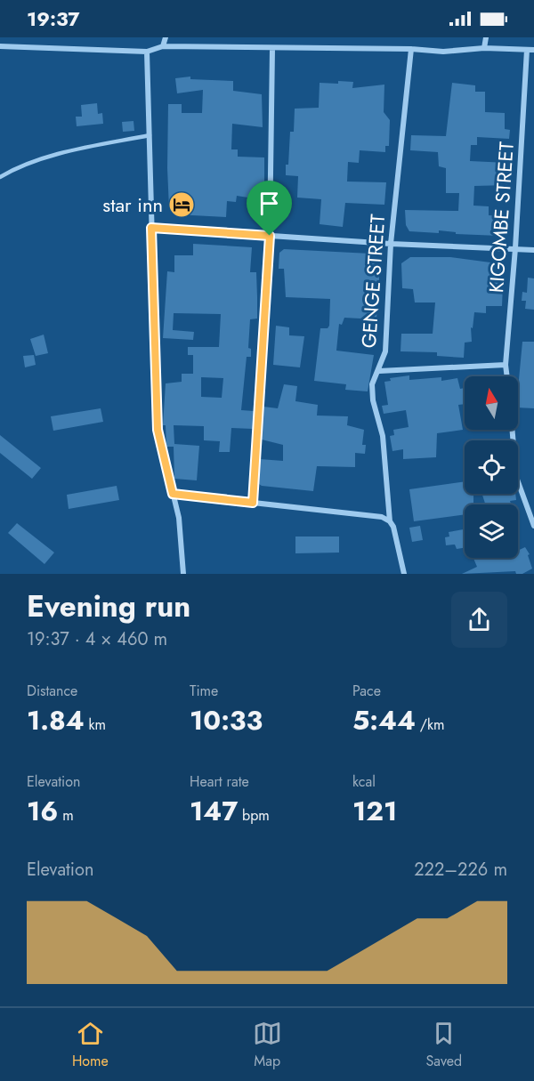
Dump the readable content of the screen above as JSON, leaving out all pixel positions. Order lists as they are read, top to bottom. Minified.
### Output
{"streets":{"street":["KIGOMBE STREET","GENGE STREET"]},"places":{"hotel":["star inn"]},"north":"top","page":{"status":"19:37","heading":["Evening run","19:37 · 4 × 460 m"],"stats":[["Distance","1.84 km"],["Time","10:33"],["Pace","5:44 /km"],["Elevation","16 m"],["Heart rate","147 bpm"],["kcal","121"]],"chart":["Elevation","222–226 m"],"tabs":["Home","Map","Saved"]}}
